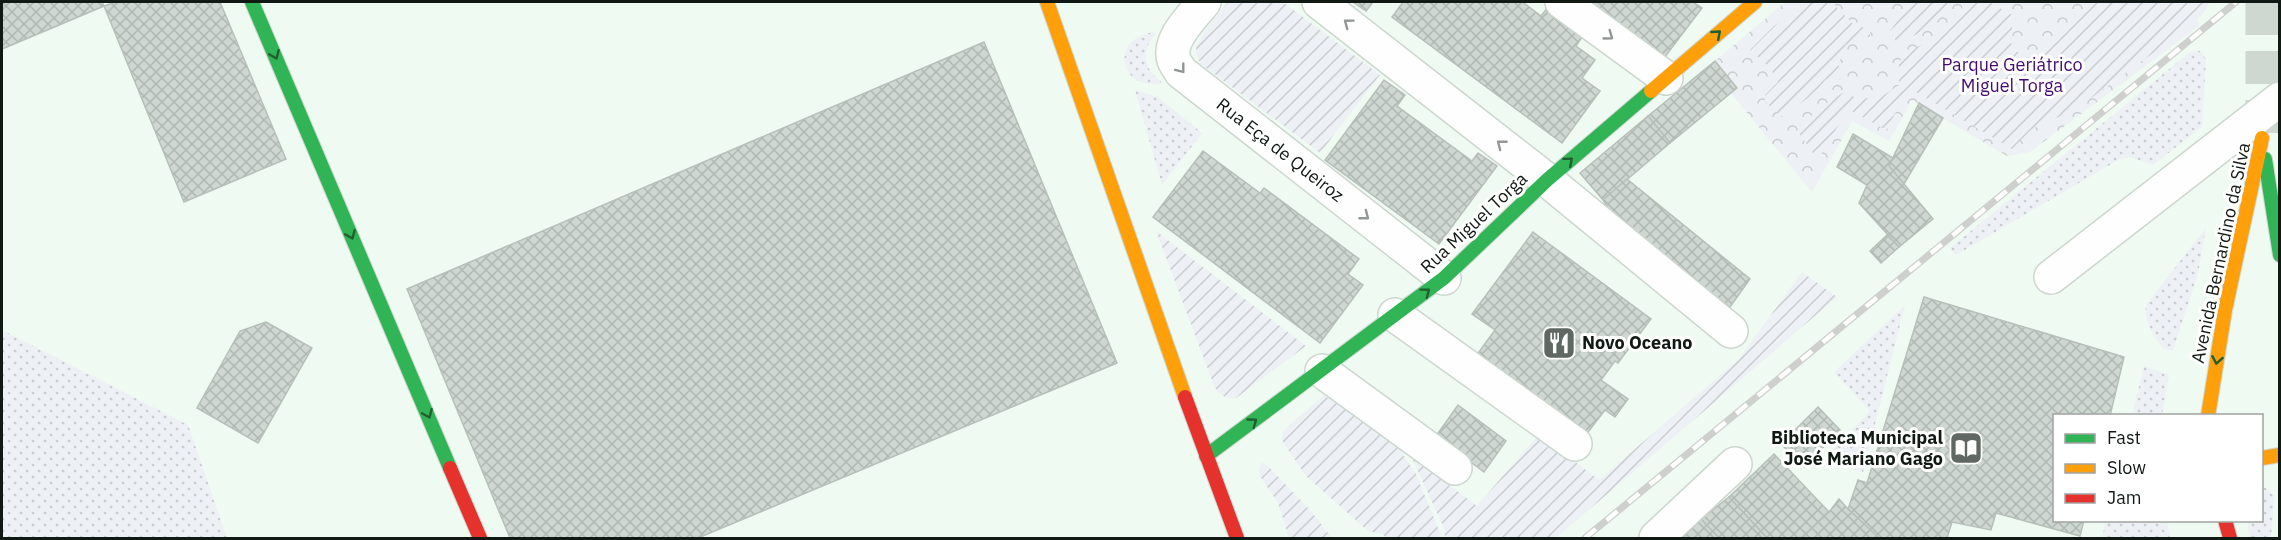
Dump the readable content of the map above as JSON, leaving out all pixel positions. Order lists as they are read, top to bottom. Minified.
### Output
{"streets":{"street":["Rua Eça de Queiroz","Rua Miguel Torga","Avenida Bernardino da Silva"]},"crossings":[["Rua Eça de Queiroz","Rua Miguel Torga"]],"one_way":["Rua Miguel Torga"],"parks":["Parque Geriátrico Miguel Torga"],"places":{"restaurant":["Novo Oceano"],"library":["Biblioteca Municipal José Mariano Gago"]},"legend":["Fast","Slow","Jam"]}
